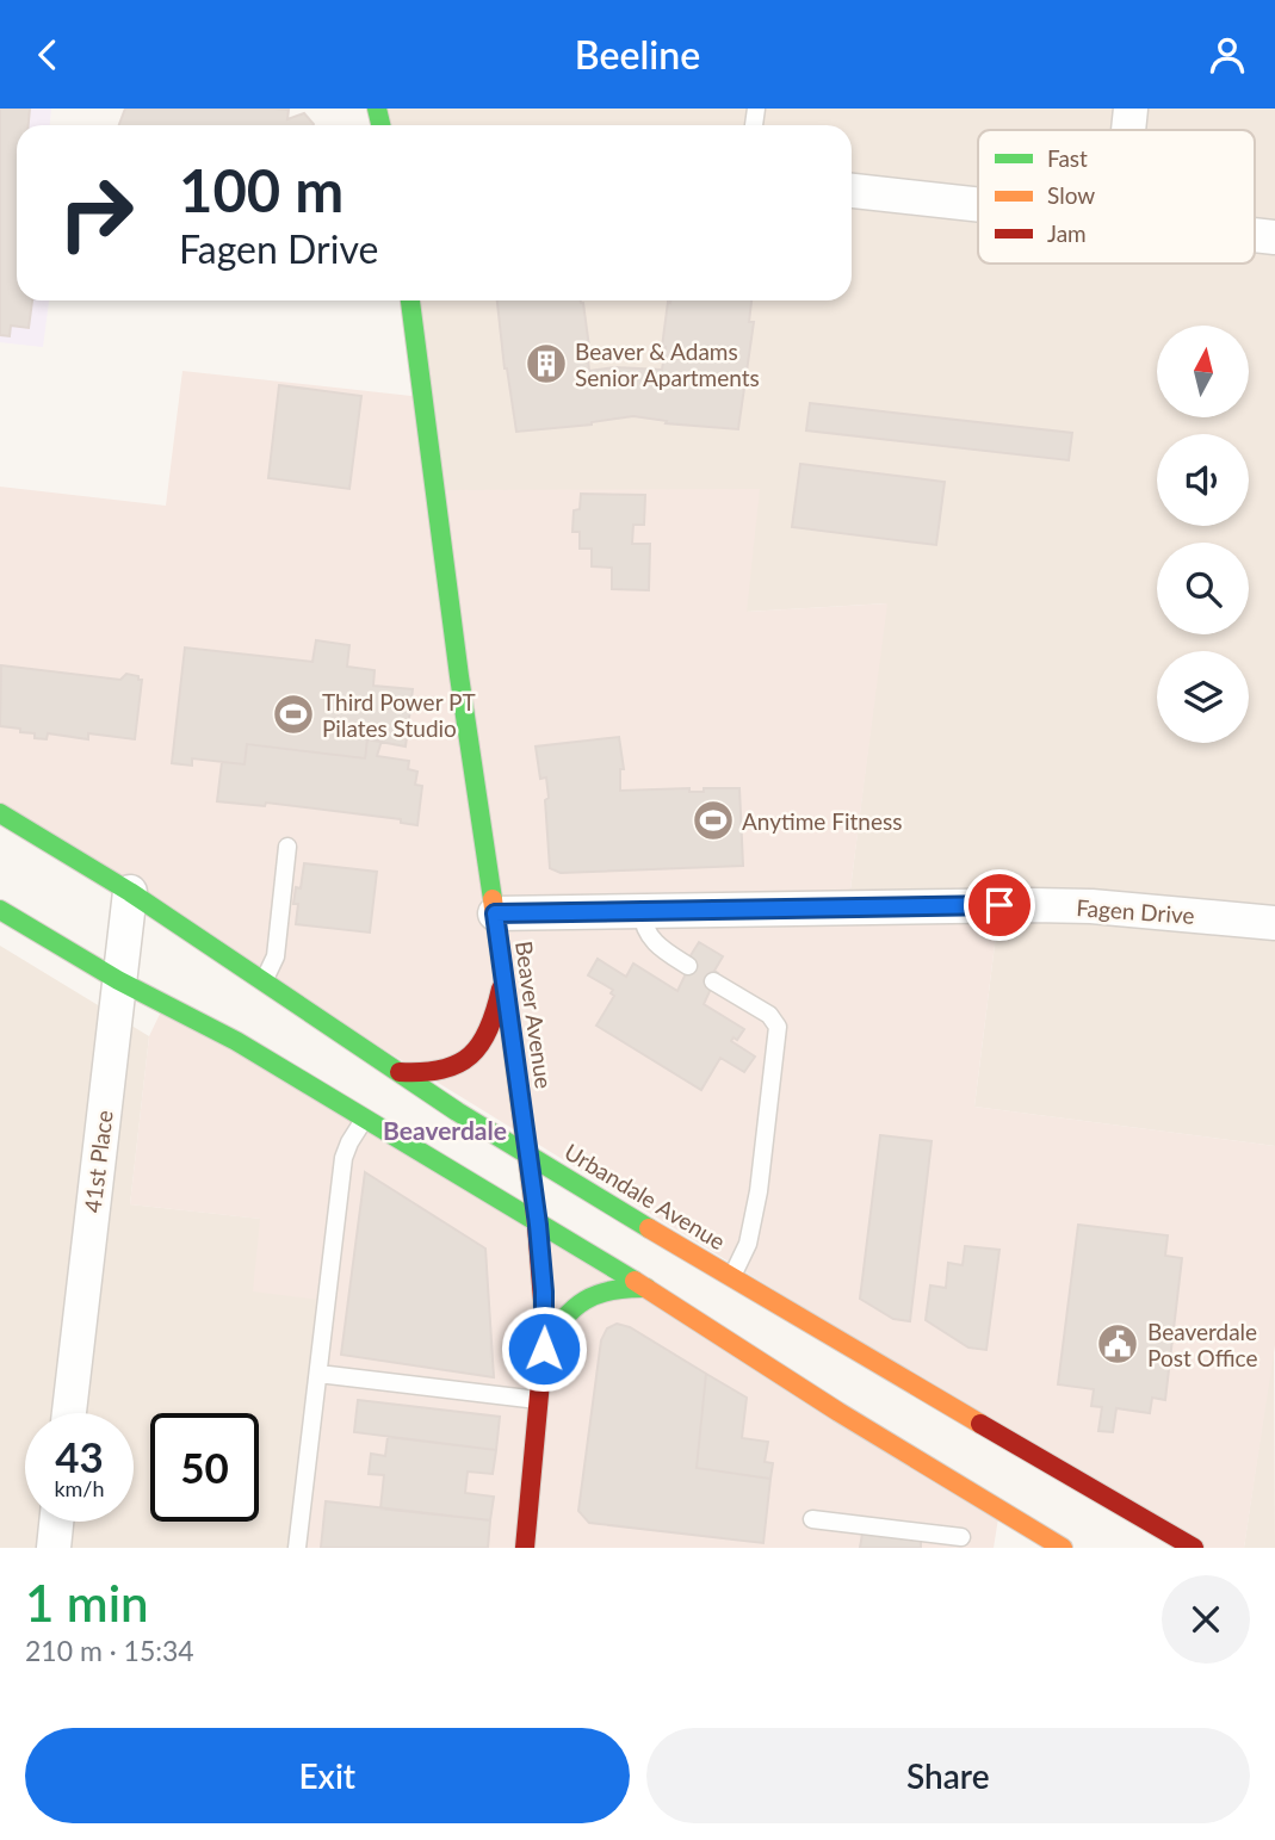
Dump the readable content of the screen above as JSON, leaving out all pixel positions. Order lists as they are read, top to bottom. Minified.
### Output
{"streets":{"street":["Fagen Drive","Beaver Avenue","41st Place","Urbandale Avenue"]},"crossings":[["Fagen Drive","Beaver Avenue"],["Beaver Avenue","Urbandale Avenue"],["41st Place","Urbandale Avenue"]],"districts":["Beaverdale"],"places":{"building":["Beaver & Adams Senior Apartments"],"sports":["Third Power PT Pilates Studio","Anytime Fitness"],"public building":["Beaverdale Post Office"]},"legend":["Fast","Slow","Jam"],"north":"top","page":{"header":"Beeline","turn":["100 m","Fagen Drive"],"speed":"43 km/h","limit":"50","heading":["1 min","210 m · 15:34"],"buttons":["Exit","Share"]}}
